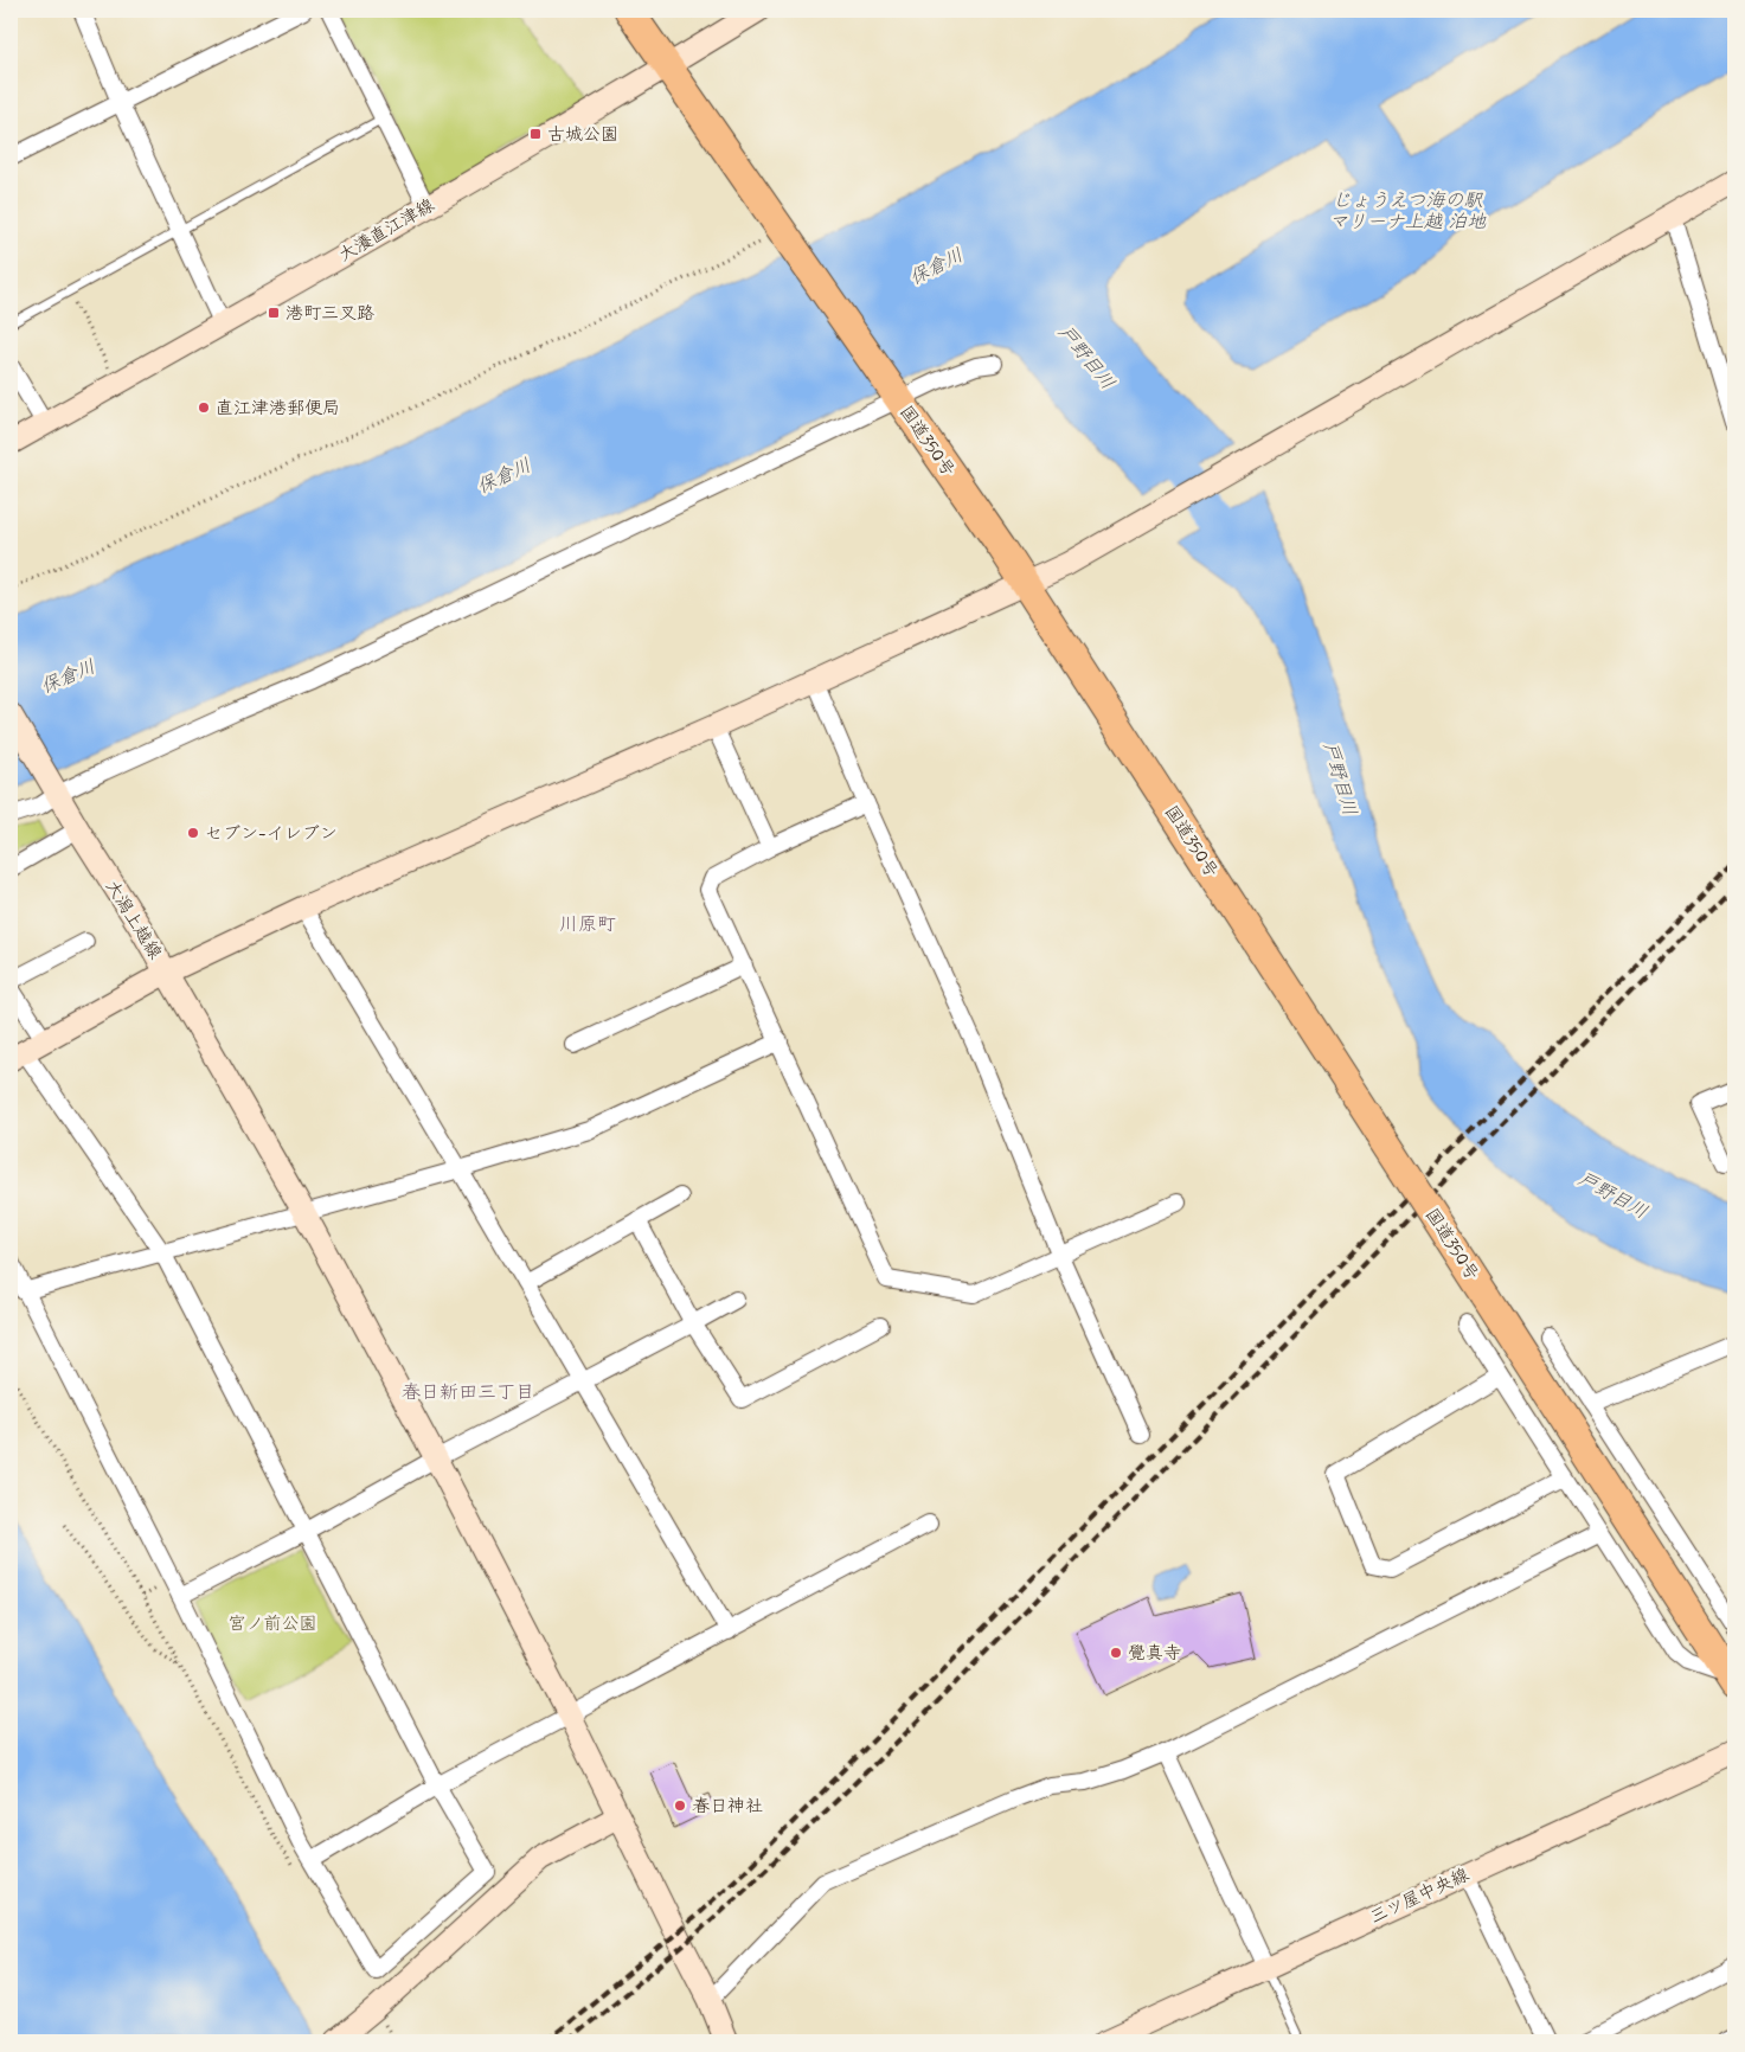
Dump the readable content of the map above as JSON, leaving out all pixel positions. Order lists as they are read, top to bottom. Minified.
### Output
{"streets":{"highway":["国道350号"],"street":["大瀁直江津線","大潟上越線","三ツ屋中央線"]},"crossings":[["大瀁直江津線","国道350号"]],"districts":["川原町","春日新田三丁目"],"water":["じょうえつ海の駅 マリーナ上越 泊地","保倉川","戸野目川"],"parks":["宮ノ前公園"],"places":{"transit":["古城公園","港町三叉路"],"other":["直江津港郵便局","セブン-イレブン","覺真寺","春日神社"]}}
